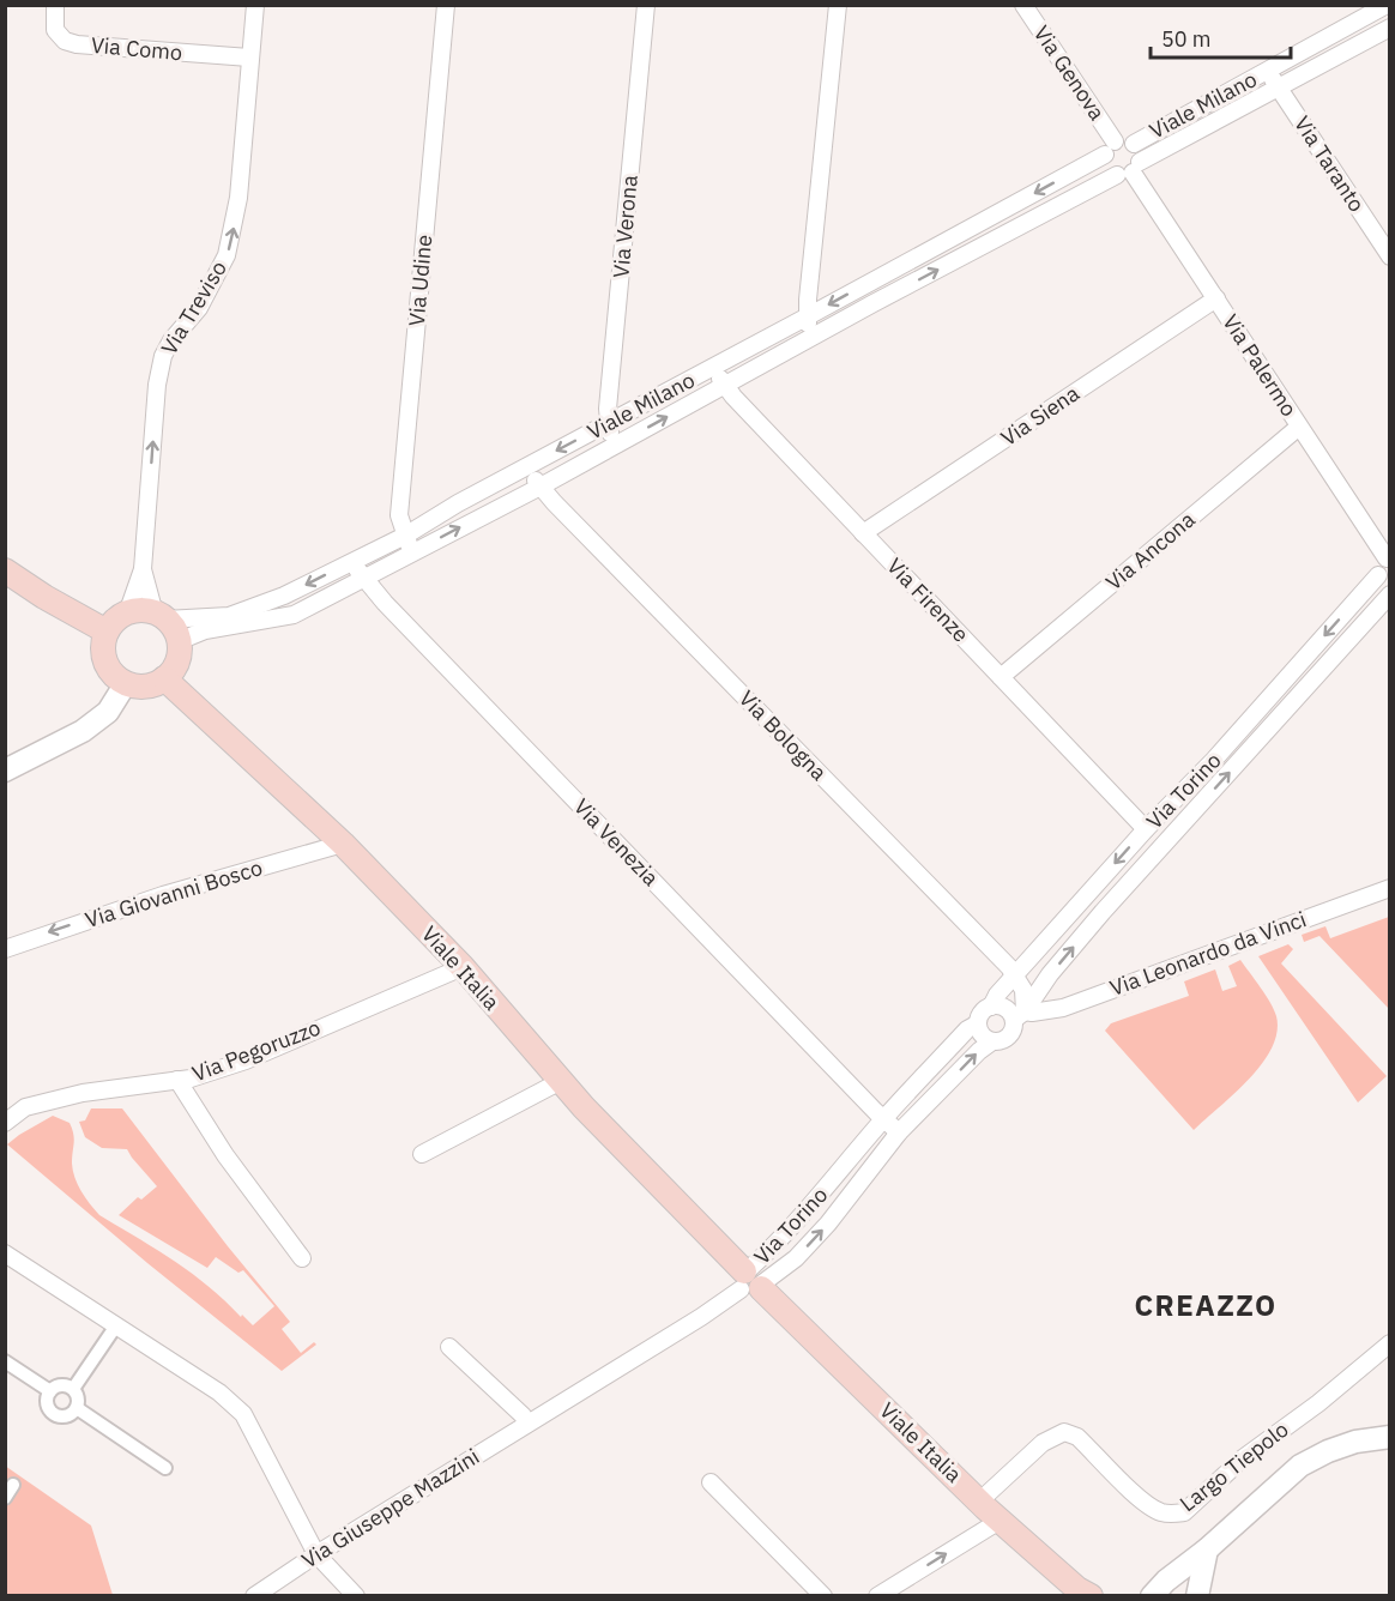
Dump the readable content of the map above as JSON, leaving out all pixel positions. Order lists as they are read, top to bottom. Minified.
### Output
{"streets":{"main road":["Viale Italia"],"street":["Via Como","Via Genova","Viale Milano","Via Taranto","Via Verona","Via Udine","Via Treviso","Via Palermo","Via Siena","Via Ancona","Via Firenze","Via Bologna","Via Torino","Via Venezia","Via Giovanni Bosco","Via Leonardo da Vinci","Via Pegoruzzo","Largo Tiepolo","Via Giuseppe Mazzini"]},"crossings":[["Via Como","Via Treviso"],["Via Genova","Viale Milano"],["Via Genova","Via Palermo"],["Viale Milano","Via Taranto"],["Viale Milano","Via Verona"],["Viale Milano","Via Udine"],["Viale Milano","Via Treviso"],["Viale Milano","Via Palermo"],["Viale Milano","Via Firenze"],["Viale Milano","Via Bologna"],["Viale Milano","Via Venezia"],["Viale Milano","Viale Italia"],["Via Treviso","Viale Italia"],["Via Palermo","Via Siena"],["Via Palermo","Via Ancona"],["Via Palermo","Via Torino"],["Via Siena","Via Firenze"],["Via Ancona","Via Firenze"],["Via Firenze","Via Torino"],["Via Bologna","Via Torino"],["Via Bologna","Via Leonardo da Vinci"],["Via Torino","Via Venezia"],["Via Torino","Via Leonardo da Vinci"],["Via Torino","Viale Italia"],["Via Torino","Via Giuseppe Mazzini"],["Via Giovanni Bosco","Viale Italia"],["Viale Italia","Via Pegoruzzo"],["Viale Italia","Largo Tiepolo"],["Viale Italia","Via Giuseppe Mazzini"]],"one_way":["Via Treviso","Via Giovanni Bosco"],"districts":["CREAZZO"],"scale_bar":"50 m"}
